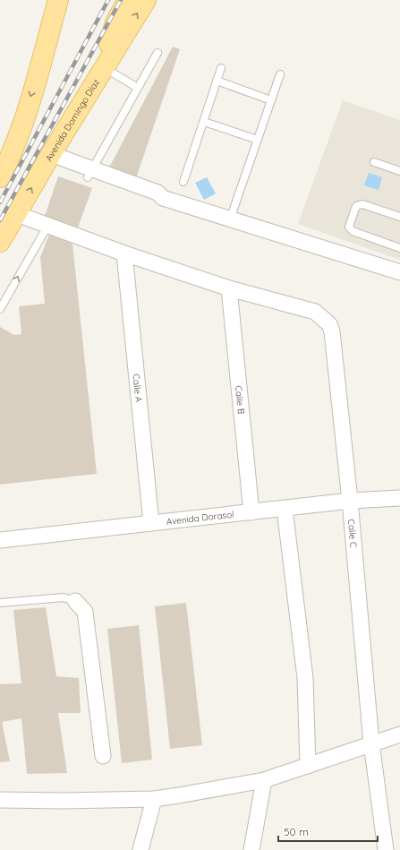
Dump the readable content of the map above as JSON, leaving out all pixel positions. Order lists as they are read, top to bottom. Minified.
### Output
{"streets":{"main road":["Avenida Domingo Díaz"],"street":["Calle A","Calle B","Avenida Dorasol","Calle C"]},"crossings":[["Calle A","Avenida Dorasol"],["Calle B","Avenida Dorasol"],["Calle B","Calle C"],["Avenida Dorasol","Calle C"]],"scale_bar":"50 m"}
